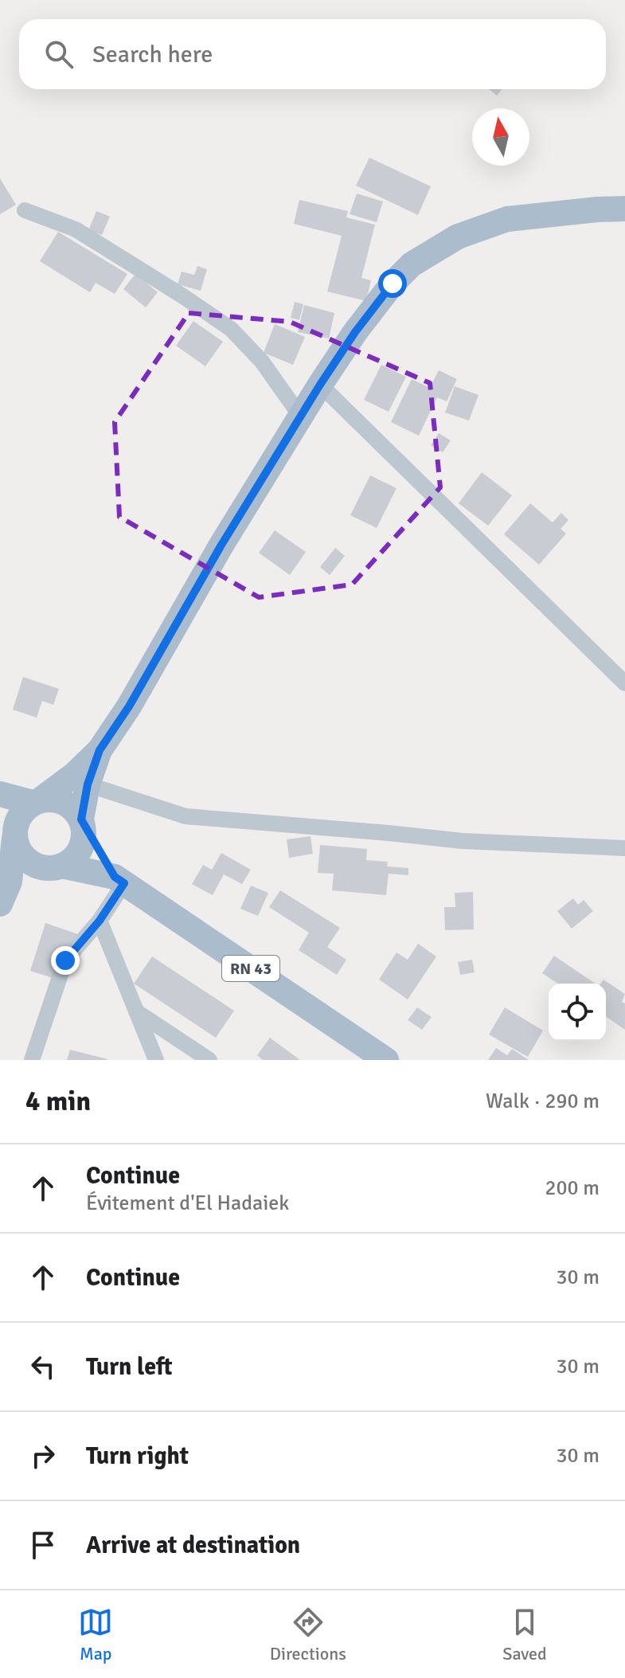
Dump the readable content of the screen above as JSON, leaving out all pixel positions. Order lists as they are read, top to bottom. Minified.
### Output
{"streets":{"main road":["RN 43"]},"north":"top","page":{"search":"Search here","heading":["4 min","Walk · 290 m"],"list":[["Continue","Évitement d'El Hadaiek","200 m"],["Continue","30 m"],["Turn left","30 m"],["Turn right","30 m"],"Arrive at destination"],"nav":["Map","Directions","Saved"]}}
